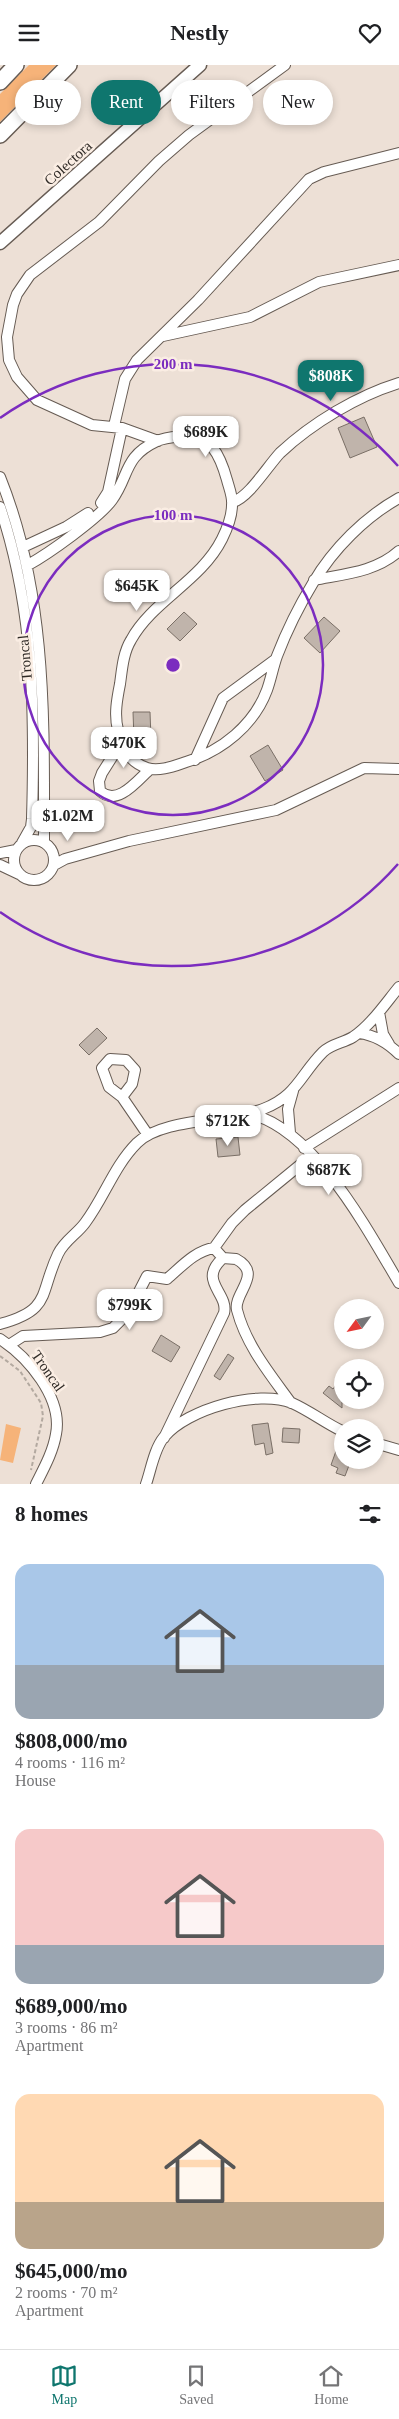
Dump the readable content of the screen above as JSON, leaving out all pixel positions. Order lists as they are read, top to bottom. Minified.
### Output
{"streets":{"main road":["Colectora"],"street":["Troncal"]},"north":"bottom left","page":{"header":"Nestly","chip":["Buy","Rent","Filters","New"],"price":["$808K","$689K","$645K","$470K","$1.02M","$712K","$687K","$799K"],"heading":"8 homes","list":[{"name":"$808,000/mo","note":"4 rooms · 116 m² · House"},{"name":"$689,000/mo","note":"3 rooms · 86 m² · Apartment"},{"name":"$645,000/mo","note":"2 rooms · 70 m² · Apartment"}],"tabs":["Map","Saved","Home"]},"rings":["200 m","100 m"]}
